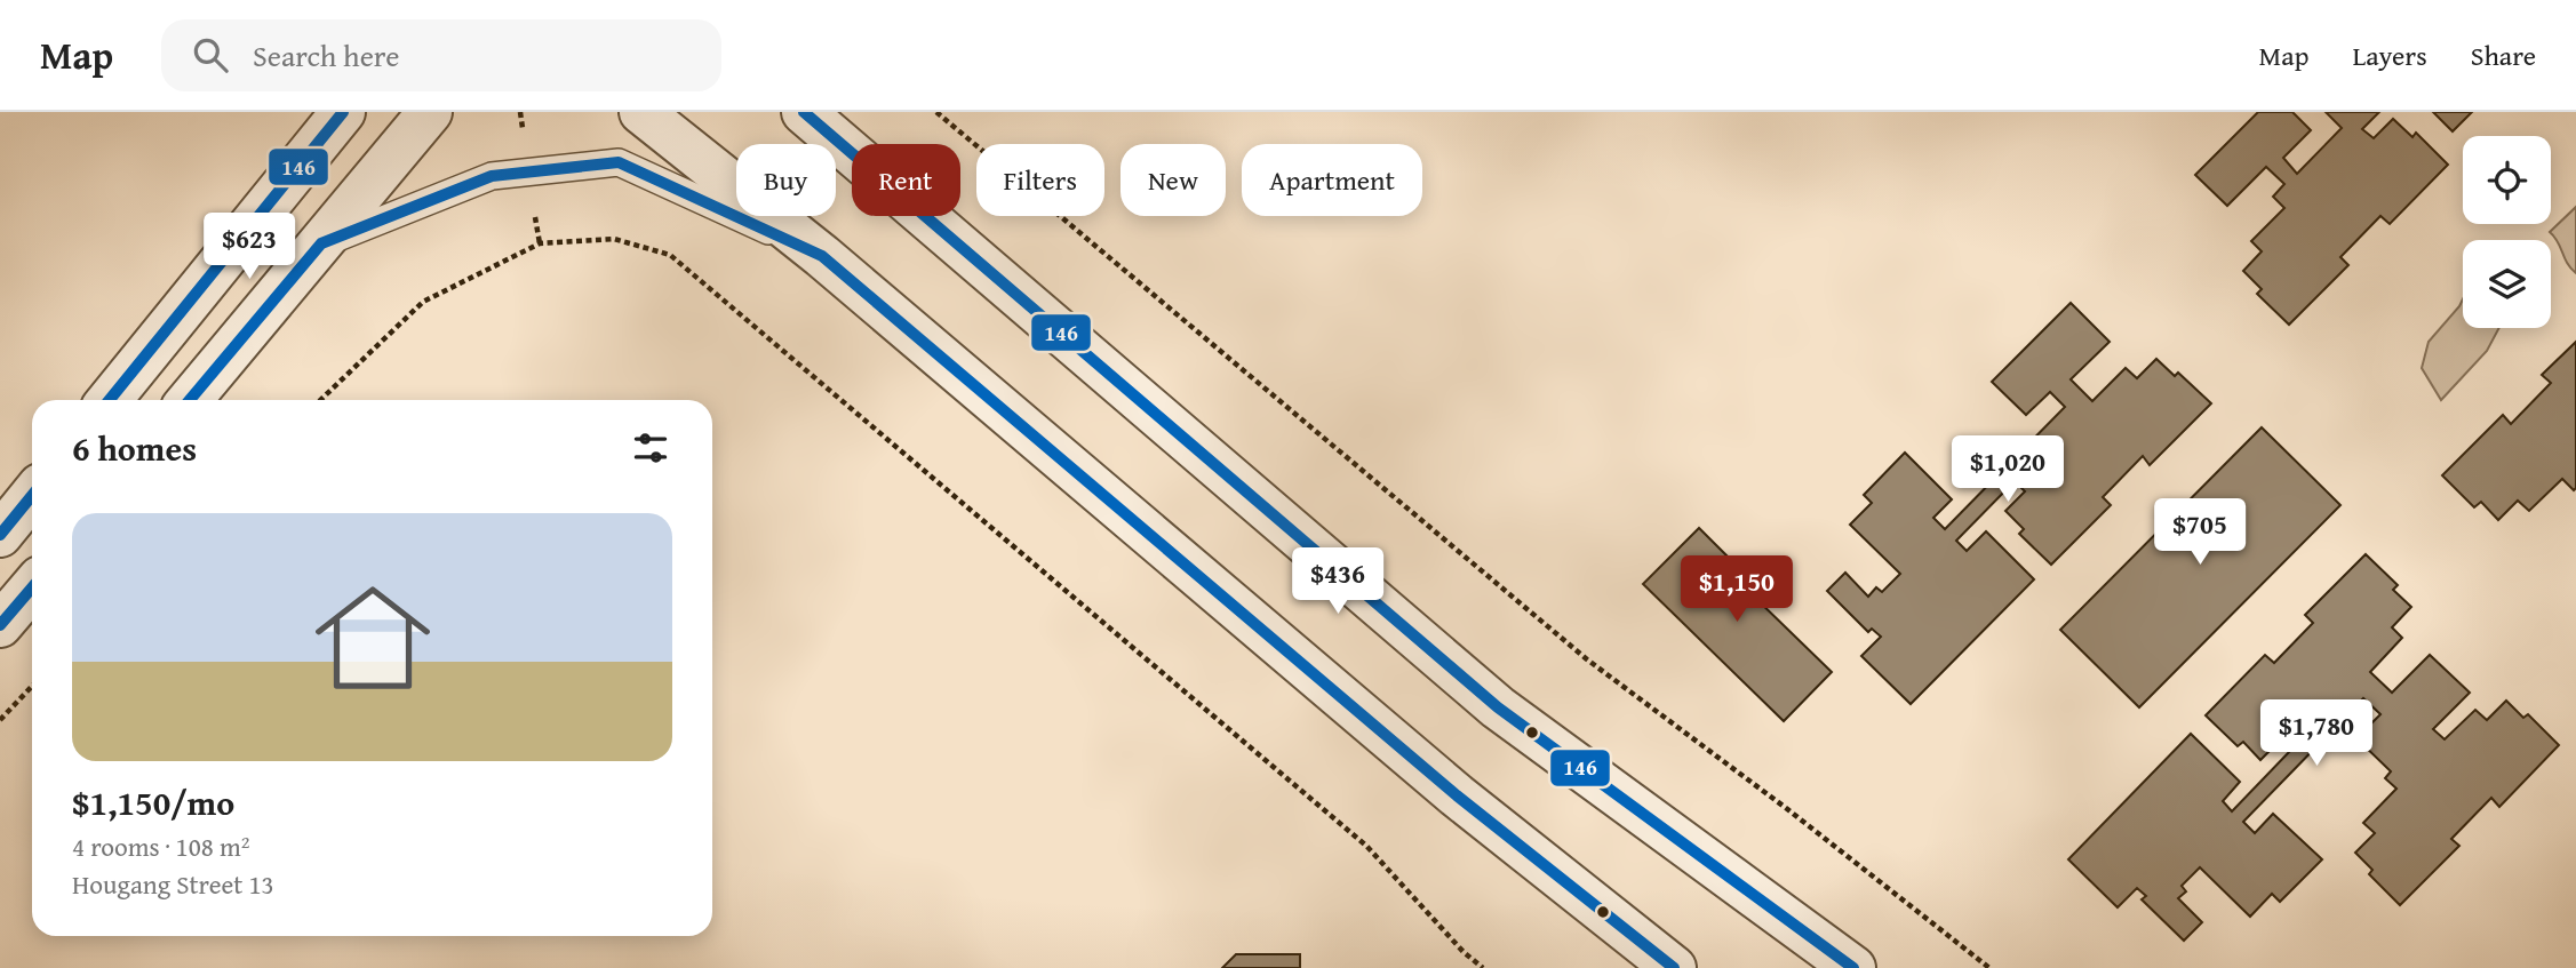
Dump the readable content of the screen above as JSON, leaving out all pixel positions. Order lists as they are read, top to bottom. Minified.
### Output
{"lines":["transit line 146"],"page":{"header":"Map","search":"Search here","nav":["Map","Layers","Share"],"chip":["Buy","Rent","Filters","New","Apartment"],"price":["$623","$1,020","$705","$436","$1,150","$1,780"],"heading":"6 homes","list":[{"name":"$1,150/mo","note":"4 rooms · 108 m² · Hougang Street 13"}]}}
